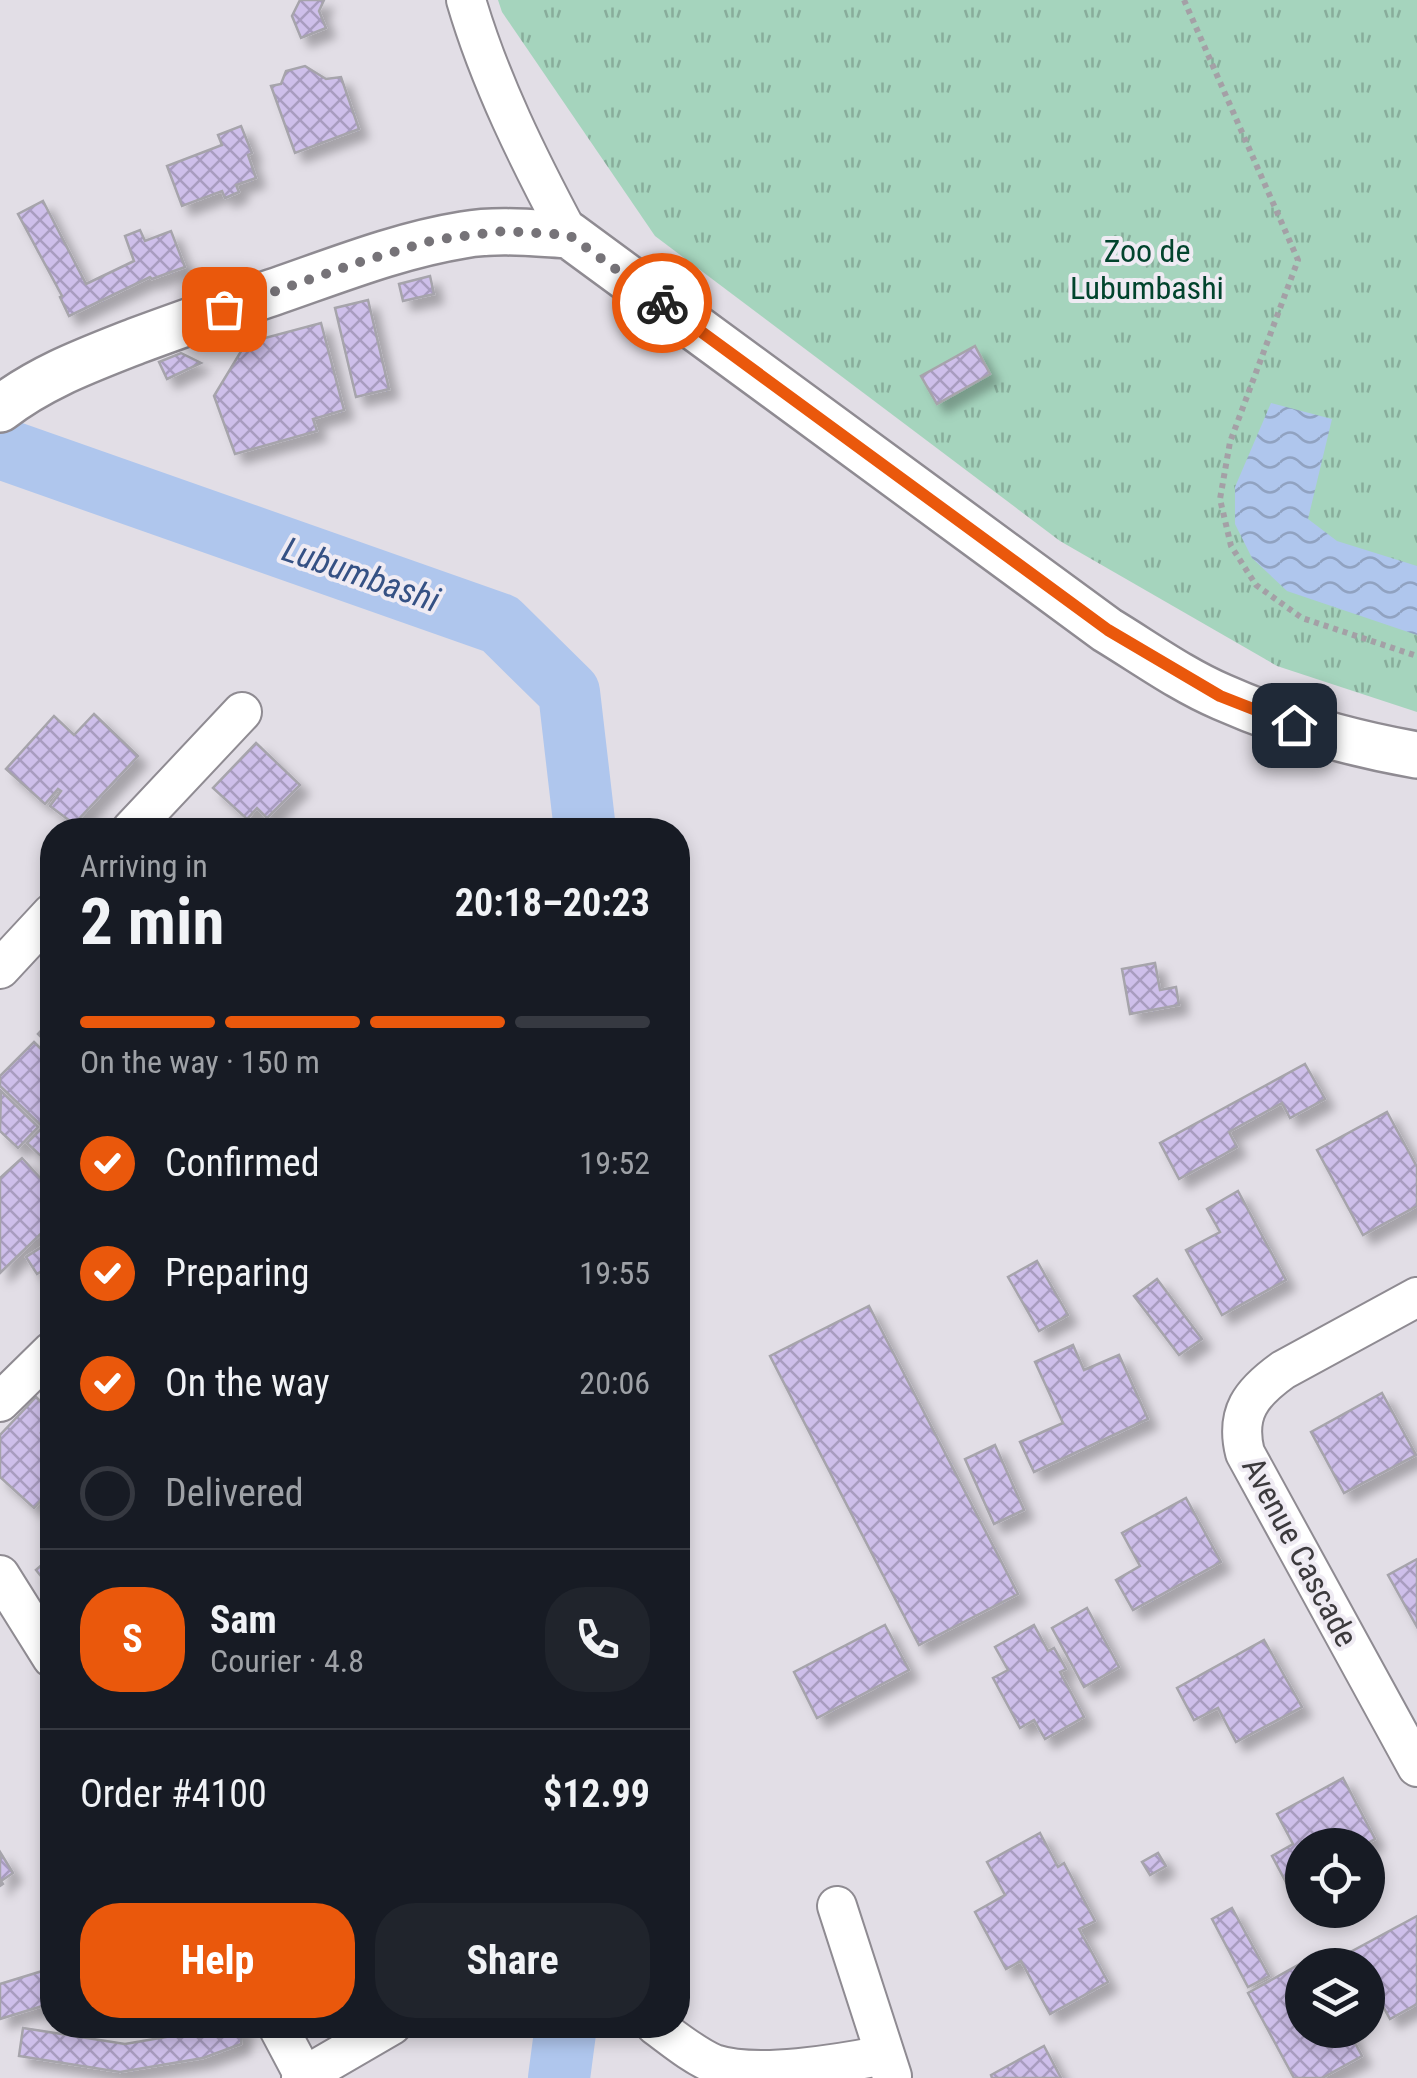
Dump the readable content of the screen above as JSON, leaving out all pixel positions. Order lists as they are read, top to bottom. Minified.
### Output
{"streets":{"street":["Avenue Cascade"]},"water":["Lubumbashi"],"parks":["Zoo de Lubumbashi"],"page":{"heading":["2 min","Arriving in","20:18–20:23"],"panel":["Sam","Courier · 4.8","Order #4100","$12.99"],"bar":"On the way · 150 m","list":[["Confirmed","19:52"],["Preparing","19:55"],["On the way","20:06"],"Delivered"],"round":"S","buttons":["Help","Share"]}}
